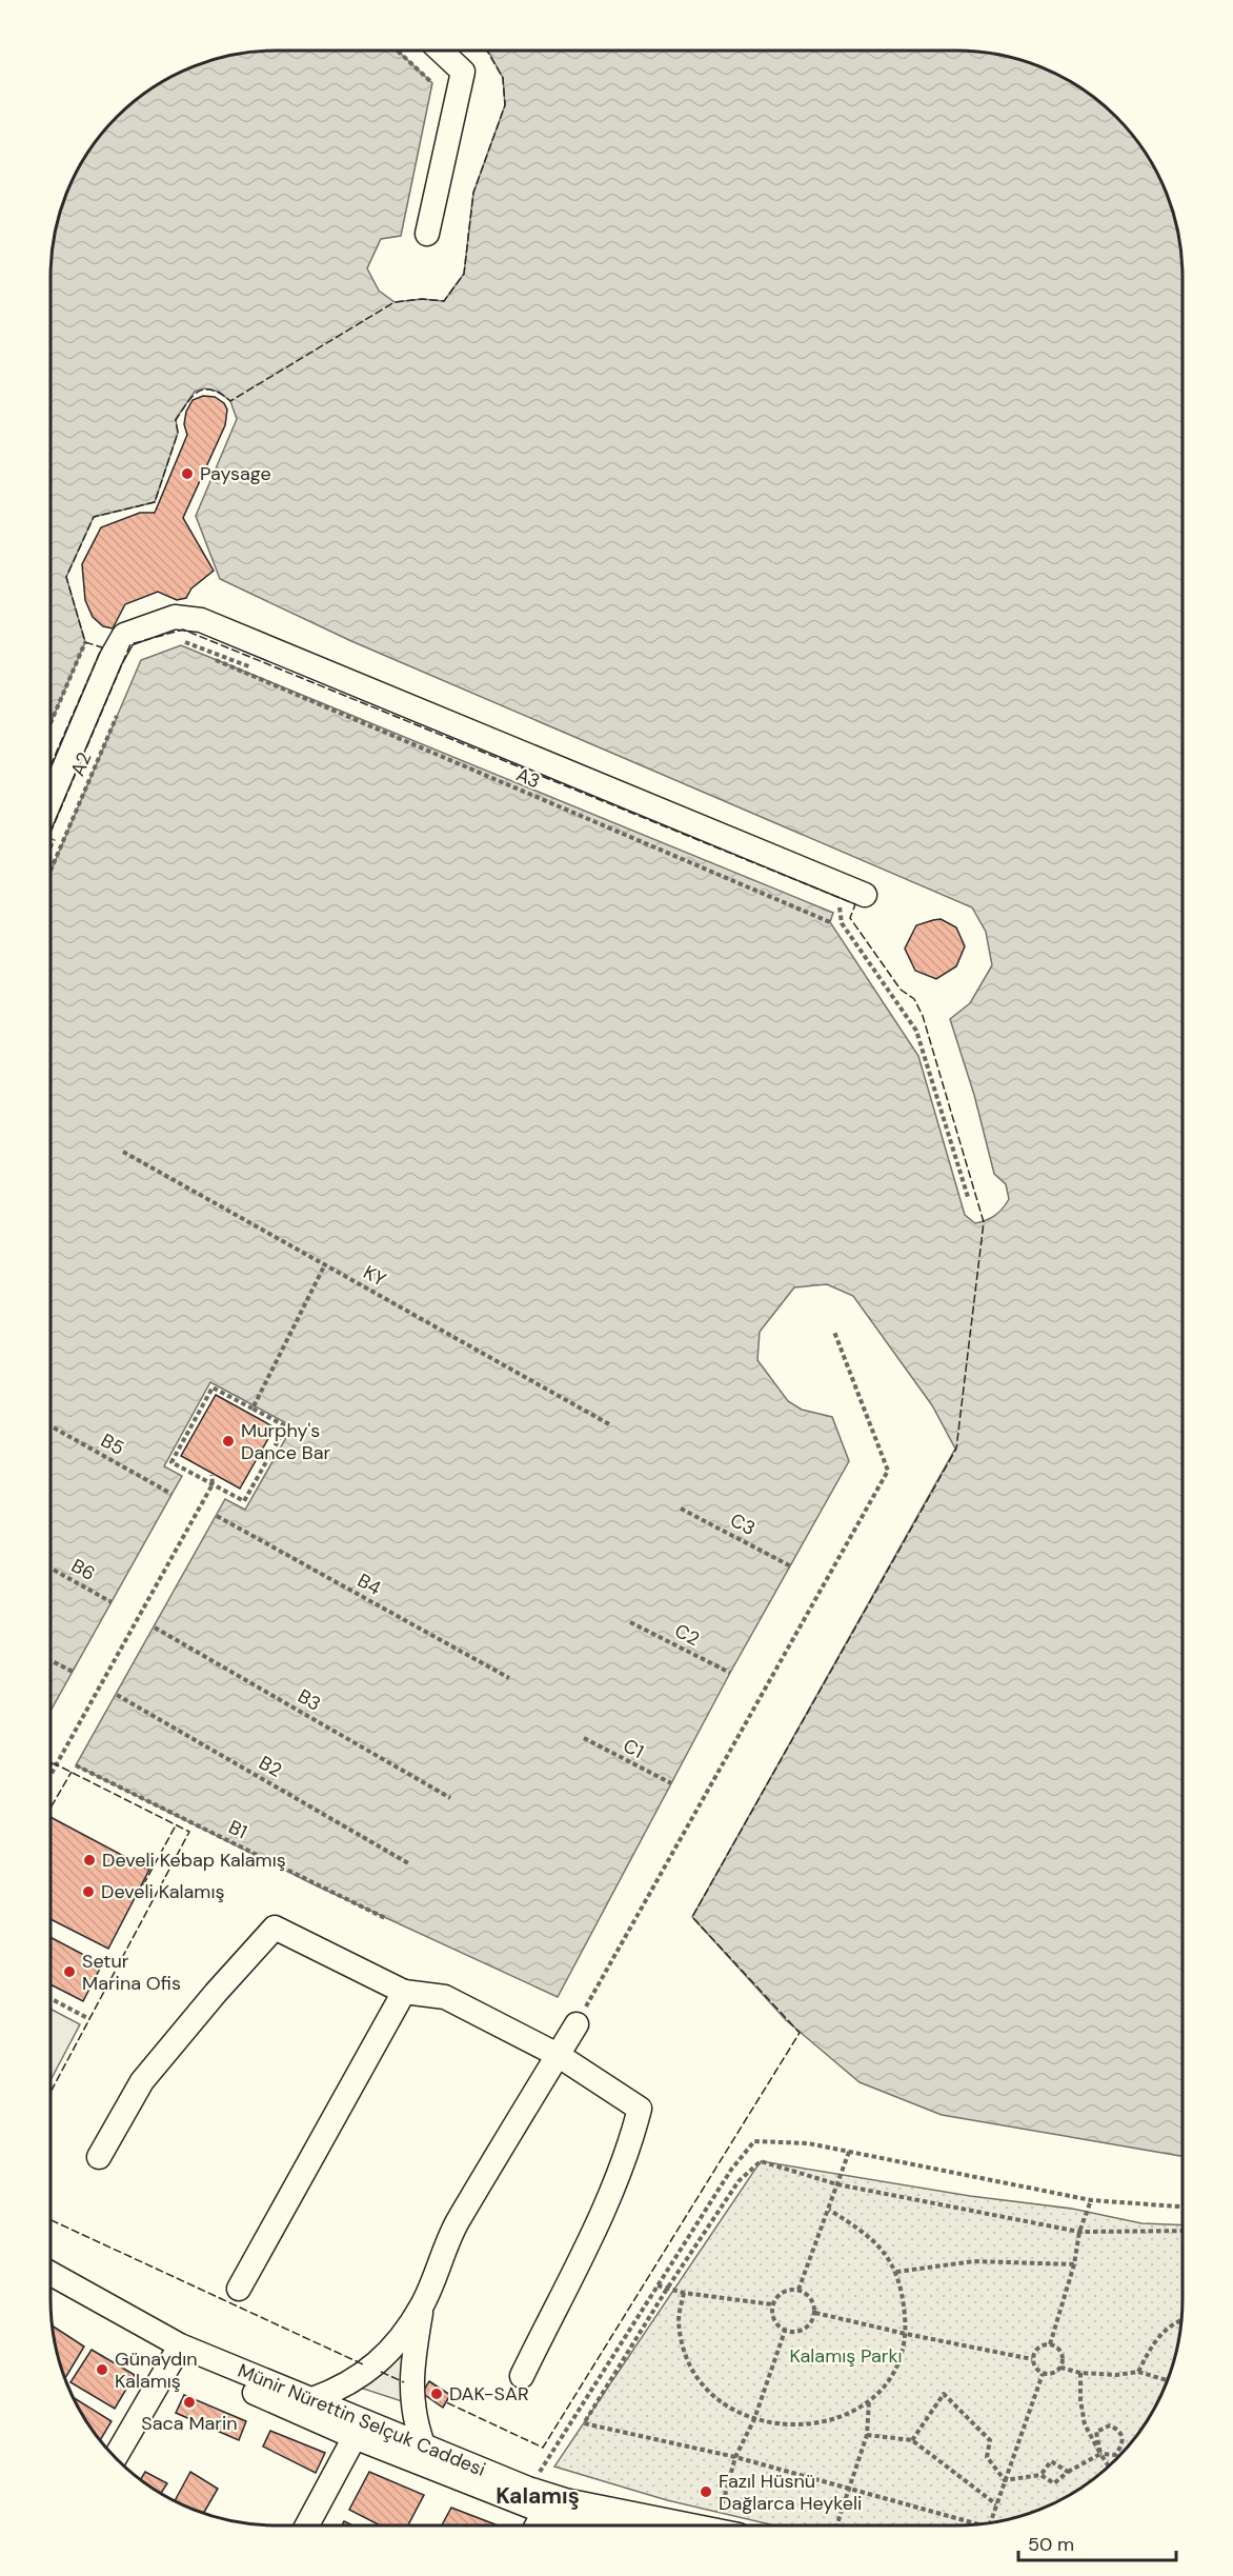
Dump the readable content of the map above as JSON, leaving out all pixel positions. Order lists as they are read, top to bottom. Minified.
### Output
{"streets":{"street":["Münir Nürettin Selçuk Caddesi"],"path":["A2","A3","KY","B5","C3","B6","B4","C2","B3","C1","B2","B1"]},"districts":["Kalamış"],"parks":["Kalamış Parkı"],"places":["Paysage","Murphy's Dance Bar","Develi Kebap Kalamış","Develi Kalamış","Setur Marina Ofis","Günaydın Kalamış","DAK-SAR","Saca Marin","Fazıl Hüsnü Dağlarca Heykeli"],"scale_bar":"50 m"}
